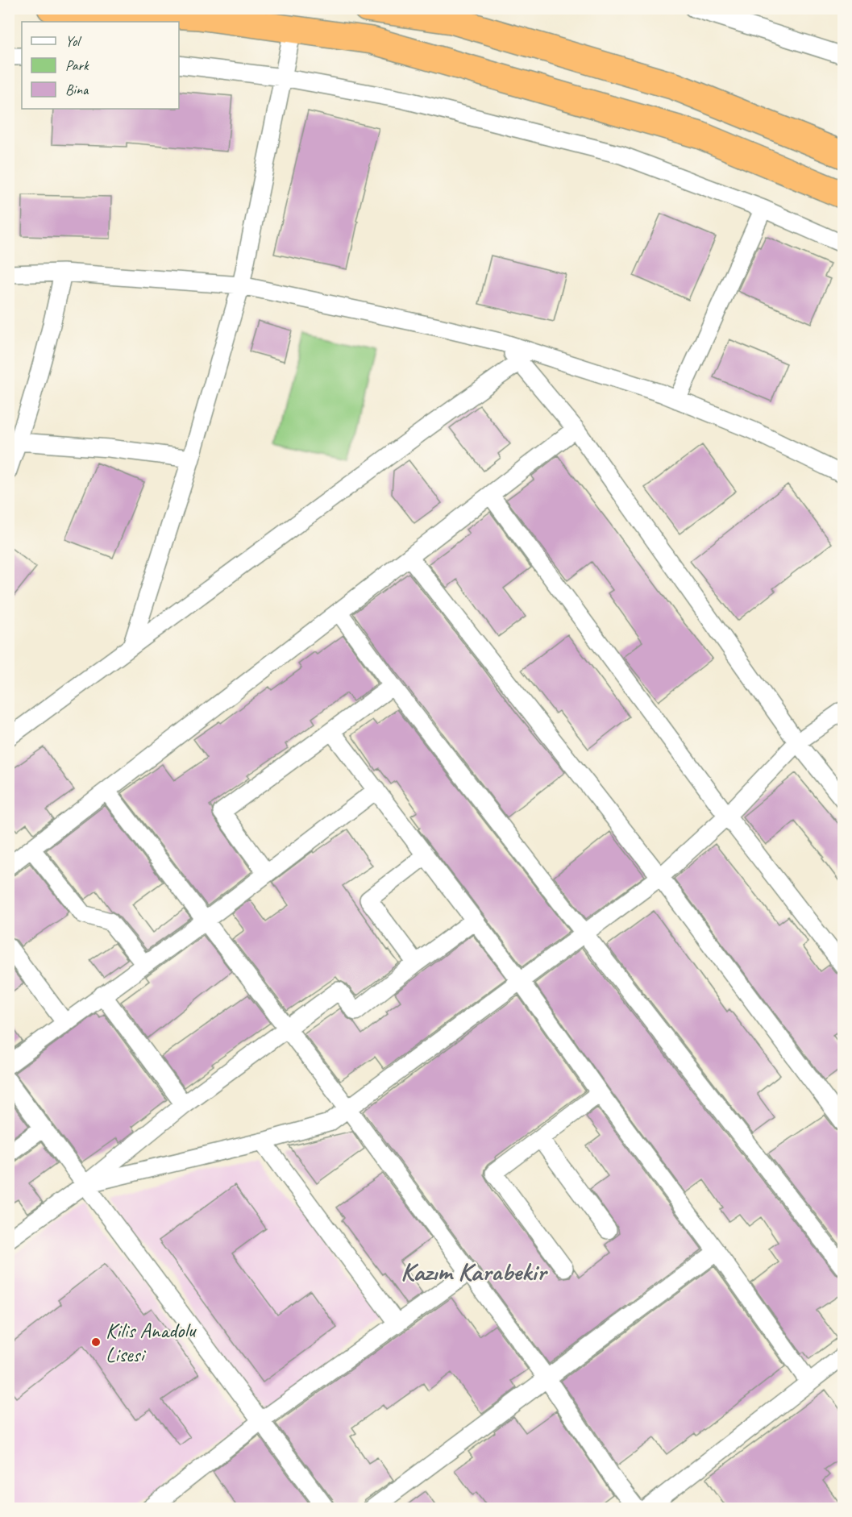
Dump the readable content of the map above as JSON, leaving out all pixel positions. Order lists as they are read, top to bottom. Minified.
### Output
{"districts":["Kazım Karabekir"],"places":["Kilis Anadolu Lisesi"],"legend":["Yol","Park","Bina"]}
